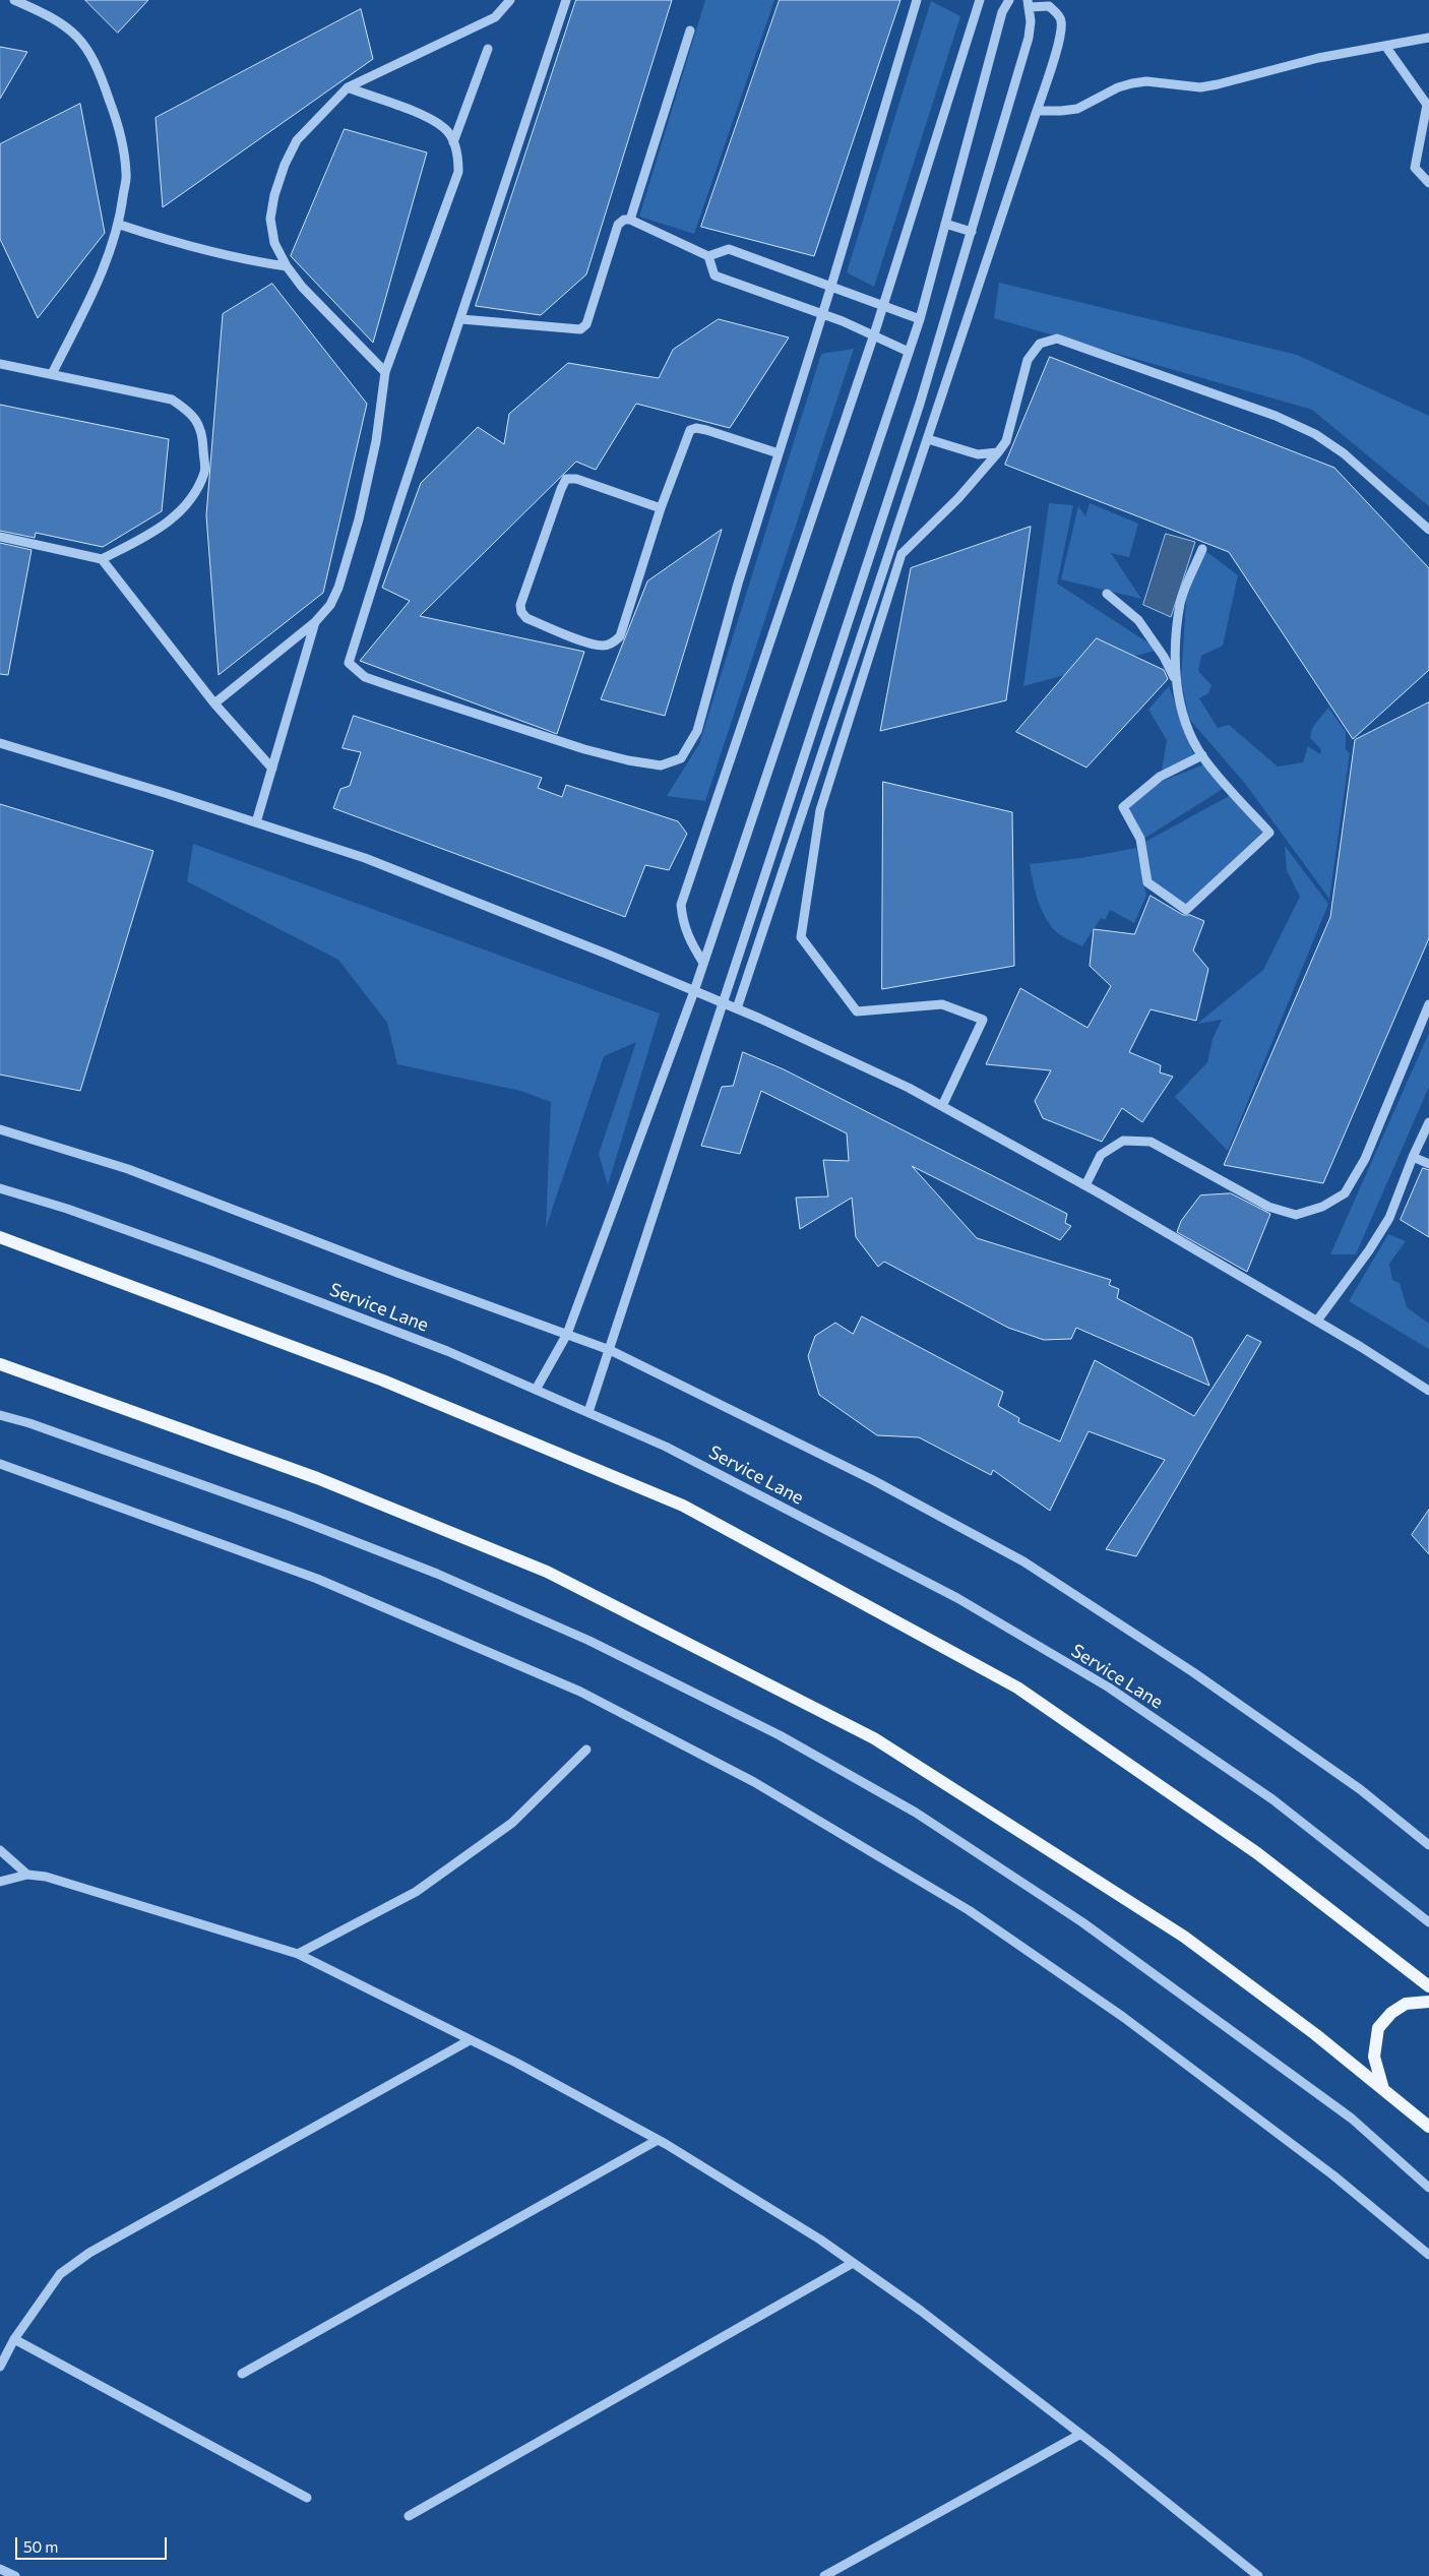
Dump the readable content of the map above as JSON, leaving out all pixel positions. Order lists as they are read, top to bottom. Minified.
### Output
{"streets":{"street":["Service Lane"]},"scale_bar":"50 m"}
